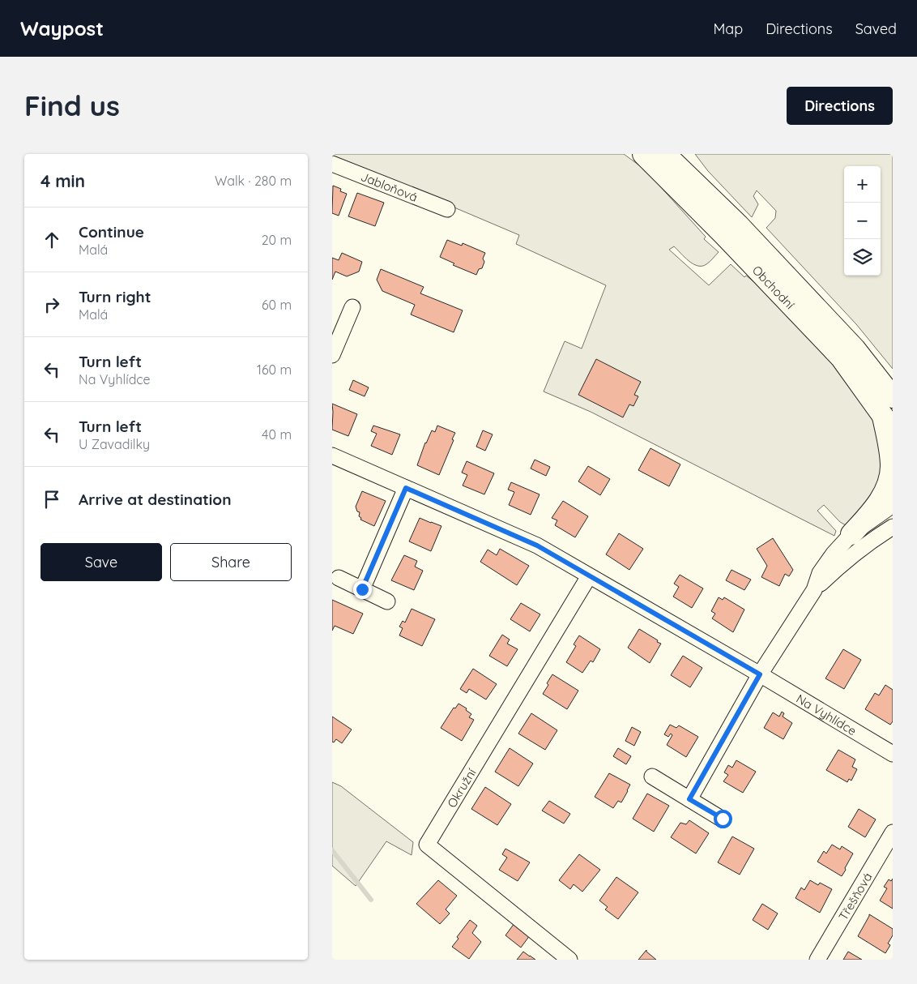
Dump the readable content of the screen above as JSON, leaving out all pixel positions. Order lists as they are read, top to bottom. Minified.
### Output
{"streets":{"main road":["Obchodní"],"street":["Jabloňová","Na Vyhlídce","Okružní","Třešňová"]},"crossings":[["Na Vyhlídce","Okružní"]],"page":{"header":"Waypost","nav":["Map","Directions","Saved"],"buttons":["Directions",["Save","Share"]],"title":"Find us","heading":["4 min","Walk · 280 m"],"map_buttons":["+","−"],"list":[["Continue","Malá","20 m"],["Turn right","Malá","60 m"],["Turn left","Na Vyhlídce","160 m"],["Turn left","U Zavadilky","40 m"],"Arrive at destination"]}}
